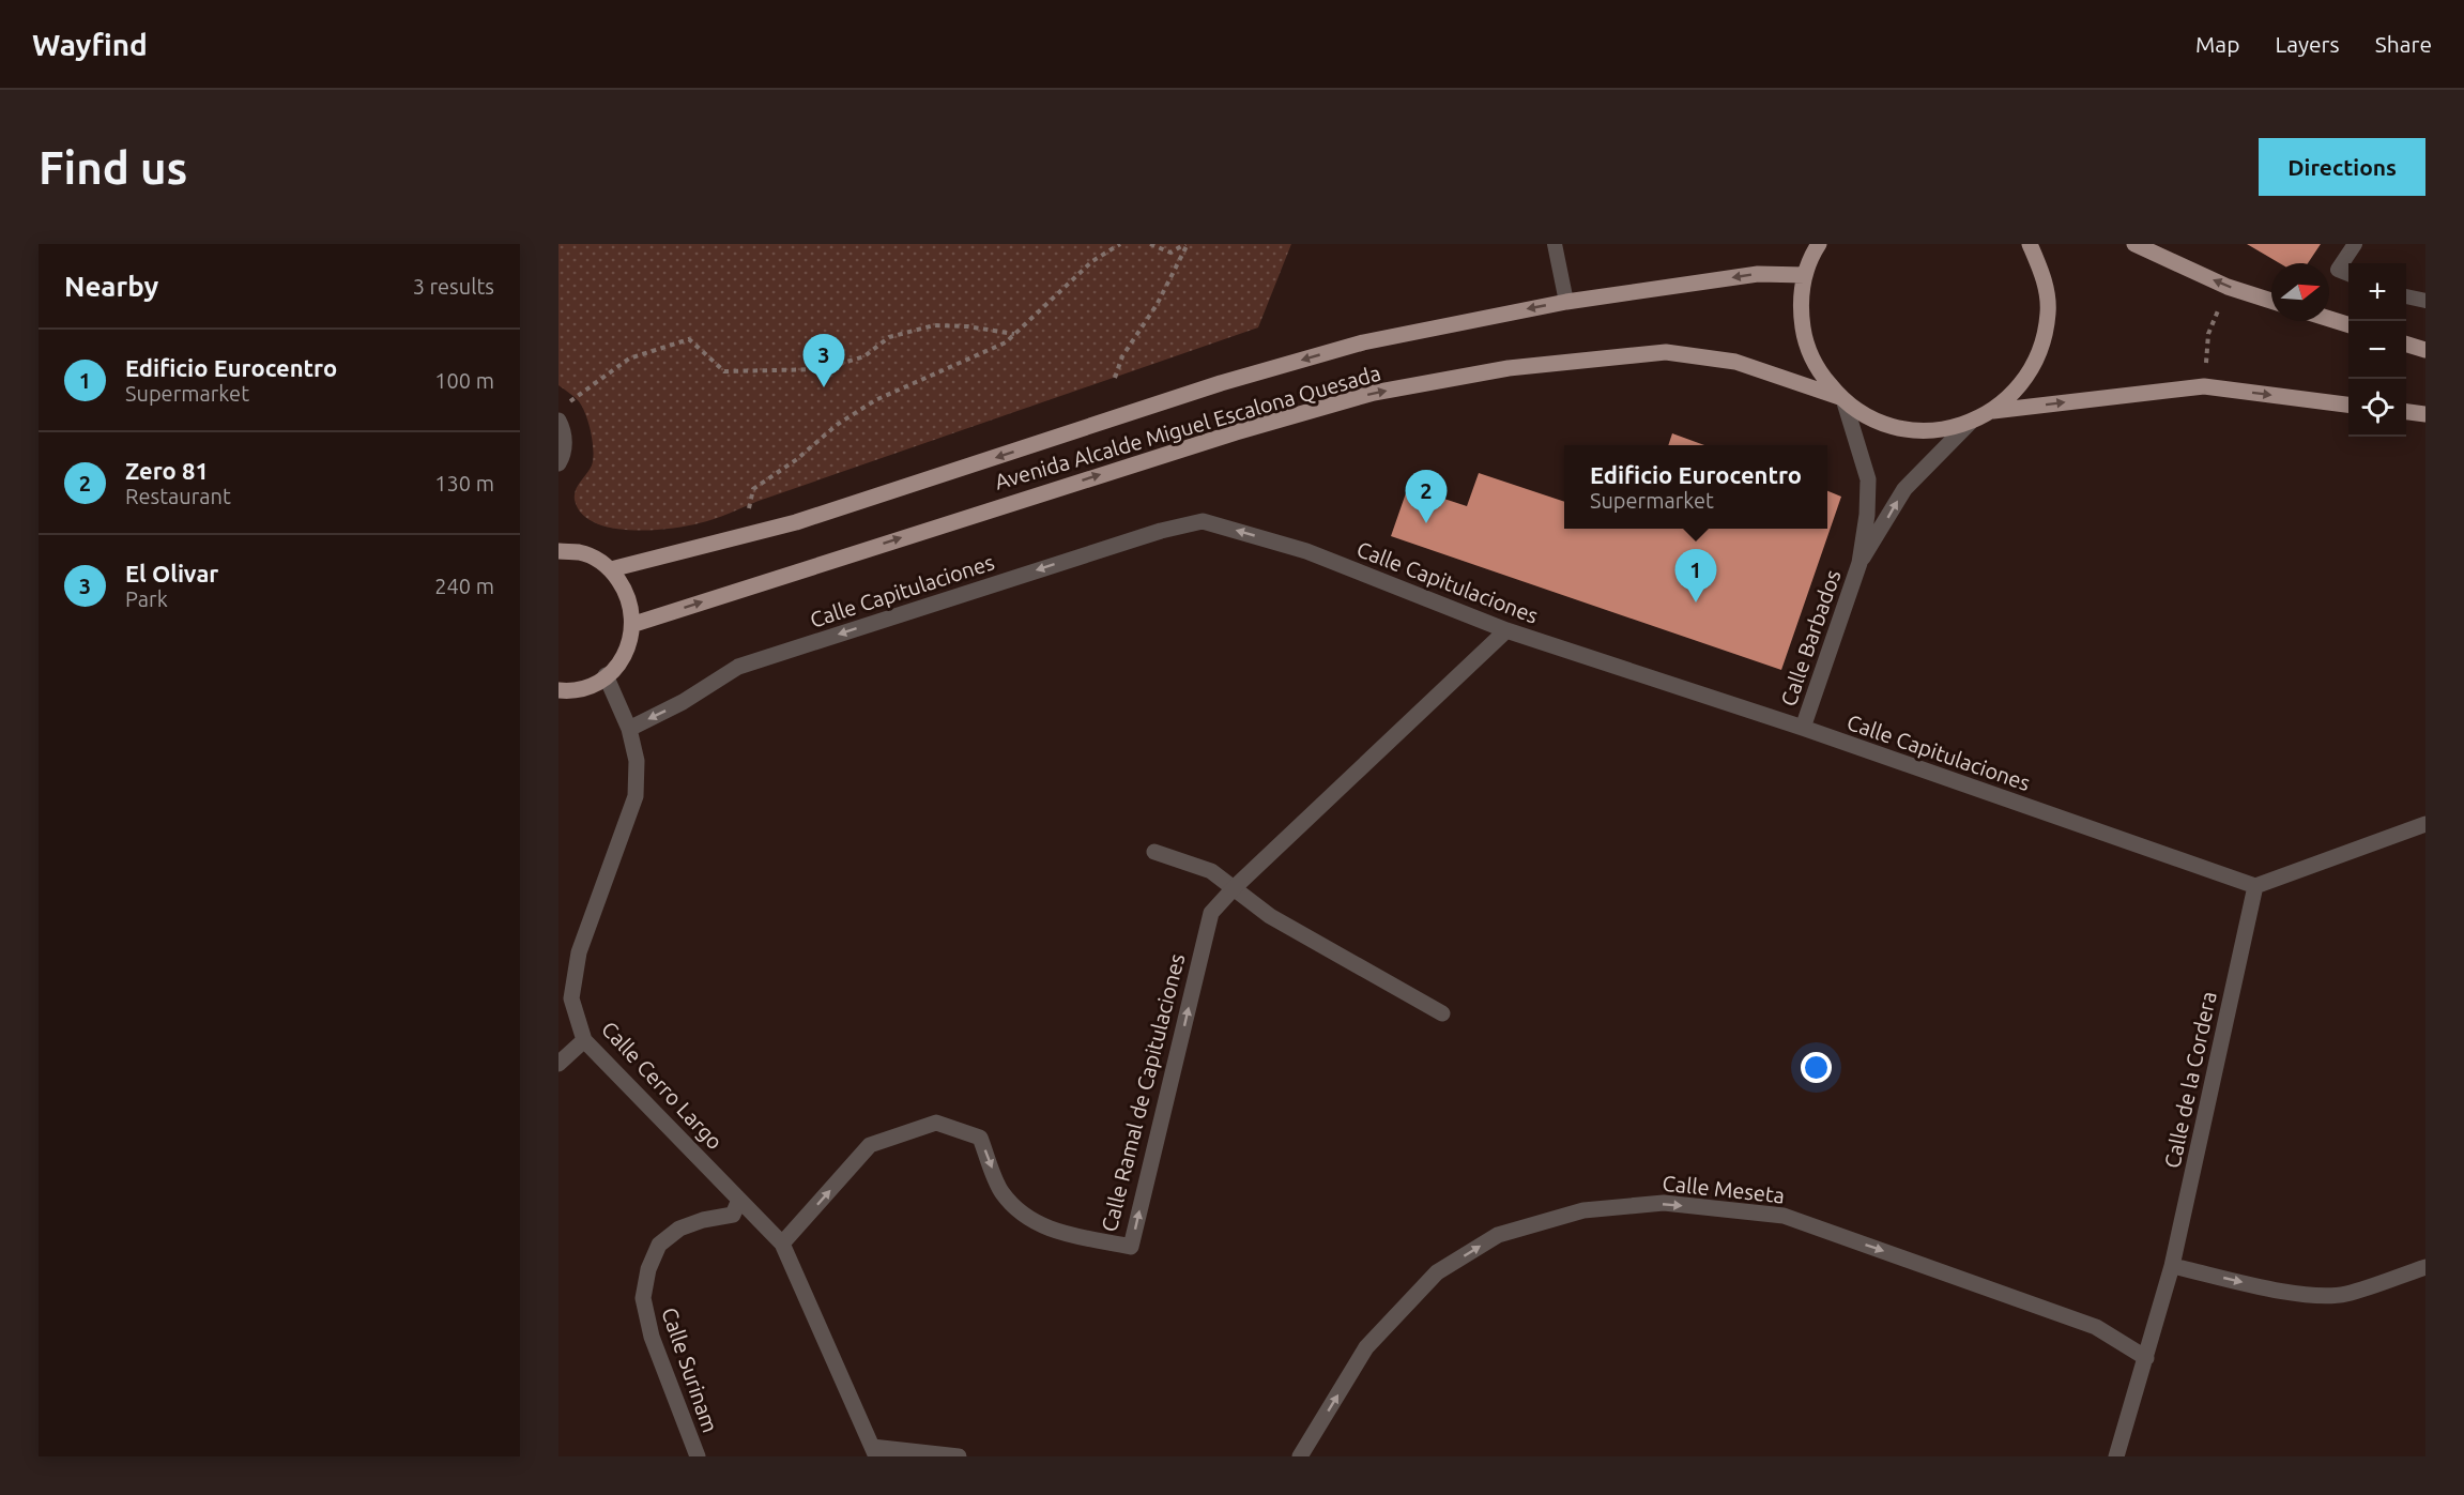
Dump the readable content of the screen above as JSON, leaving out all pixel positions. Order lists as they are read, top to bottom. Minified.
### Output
{"streets":{"main road":["Avenida Alcalde Miguel Escalona Quesada"],"street":["Calle Capitulaciones","Calle Barbados","Calle de la Cordera","Calle Cerro Largo","Calle Ramal de Capitulaciones","Calle Meseta","Calle Surinam"]},"crossings":[["Avenida Alcalde Miguel Escalona Quesada","Calle Barbados"],["Calle Capitulaciones","Calle Barbados"],["Calle Capitulaciones","Calle de la Cordera"],["Calle Capitulaciones","Calle Cerro Largo"],["Calle Capitulaciones","Calle Ramal de Capitulaciones"],["Calle de la Cordera","Calle Meseta"],["Calle Cerro Largo","Calle Ramal de Capitulaciones"],["Calle Cerro Largo","Calle Surinam"]],"one_way":["Calle Capitulaciones","Calle Meseta"],"north":"right","page":{"header":"Wayfind","nav":["Map","Layers","Share"],"buttons":"Directions","title":"Find us","heading":["Nearby","3 results"],"map_buttons":["+","−"],"list":[{"mark":"1","name":"Edificio Eurocentro","note":"Supermarket","value":"100 m"},{"mark":"2","name":"Zero 81","note":"Restaurant","value":"130 m"},{"mark":"3","name":"El Olivar","note":"Park","value":"240 m"}],"pins":["3","2","1"],"popup":["Edificio Eurocentro","Supermarket"]}}
